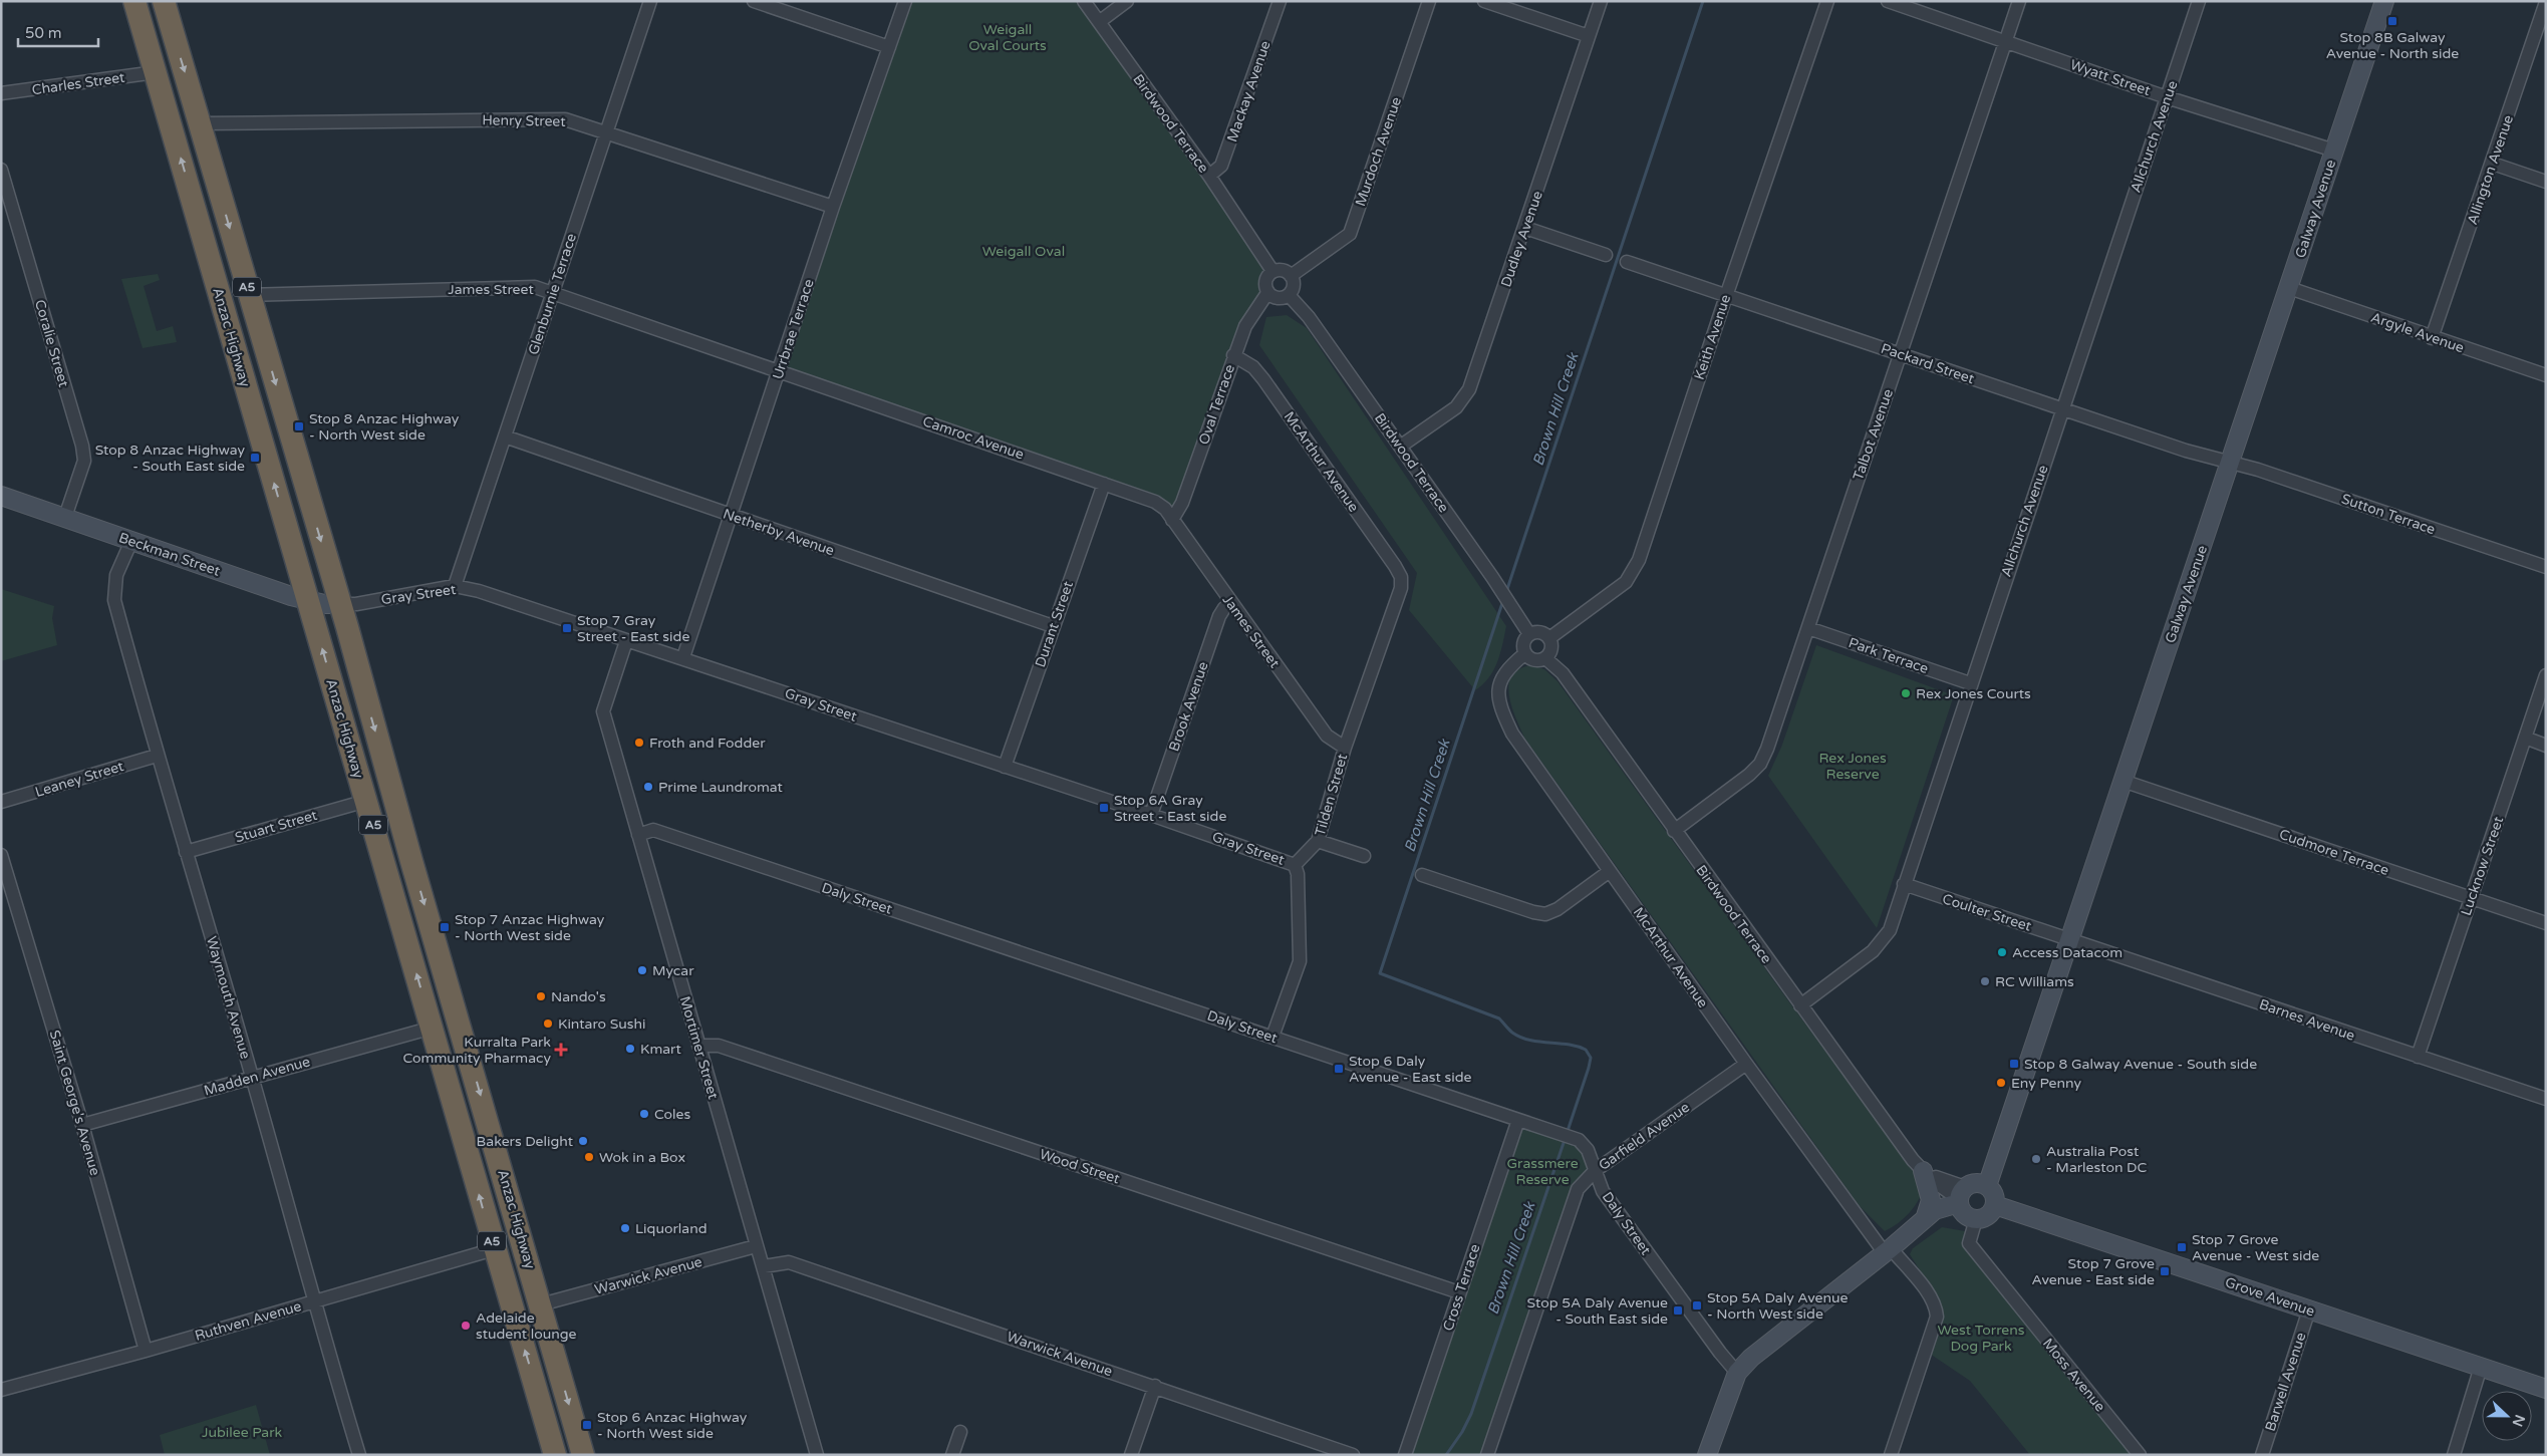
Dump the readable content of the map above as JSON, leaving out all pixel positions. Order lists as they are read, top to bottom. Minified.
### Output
{"streets":{"highway":["A5","Anzac Highway"],"street":["Wyatt Street","Charles Street","Mackay Avenue","Henry Street","Birdwood Terrace","Allchurch Avenue","Murdoch Avenue","Allington Avenue","Galway Avenue","Dudley Avenue","James Street","Glenburnie Terrace","Urrbrae Terrace","Argyle Avenue","Keith Avenue","Coralie Street","Packard Street","Oval Terrace","Talbot Avenue","Camroc Avenue","McArthur Avenue","Sutton Terrace","Netherby Avenue","Beckman Street","Gray Street","Durant Street","Park Terrace","Brook Avenue","Leaney Street","Tilden Street","Stuart Street","Cudmore Terrace","Lucknow Street","Daly Street","Coulter Street","Waymouth Avenue","Barnes Avenue","Mortimer Street","Madden Avenue","Saint George's Avenue","Garfield Avenue","Wood Street","Warwick Avenue","Cross Terrace","Grove Avenue","Ruthven Avenue","Moss Avenue","Barwell Avenue"]},"crossings":[["Wyatt Street","Allchurch Avenue"],["Wyatt Street","Galway Avenue"],["Wyatt Street","Talbot Avenue"],["Charles Street","Anzac Highway"],["Mackay Avenue","Birdwood Terrace"],["Henry Street","Glenburnie Terrace"],["Henry Street","Urrbrae Terrace"],["Henry Street","Anzac Highway"],["Birdwood Terrace","Allchurch Avenue"],["Birdwood Terrace","Murdoch Avenue"],["Birdwood Terrace","Dudley Avenue"],["Birdwood Terrace","Keith Avenue"],["Birdwood Terrace","Oval Terrace"],["Birdwood Terrace","Talbot Avenue"],["Birdwood Terrace","McArthur Avenue"],["Birdwood Terrace","Moss Avenue"],["Allchurch Avenue","Packard Street"],["Allchurch Avenue","Park Terrace"],["Allchurch Avenue","Coulter Street"],["Murdoch Avenue","Oval Terrace"],["Allington Avenue","Argyle Avenue"],["Galway Avenue","Argyle Avenue"],["Galway Avenue","Packard Street"],["Galway Avenue","Sutton Terrace"],["Galway Avenue","Cudmore Terrace"],["Galway Avenue","Coulter Street"],["Galway Avenue","Barnes Avenue"],["James Street","Glenburnie Terrace"],["James Street","Urrbrae Terrace"],["James Street","Anzac Highway"],["James Street","Oval Terrace"],["James Street","Camroc Avenue"],["James Street","Brook Avenue"],["James Street","Tilden Street"],["Glenburnie Terrace","Netherby Avenue"],["Glenburnie Terrace","Gray Street"],["Urrbrae Terrace","Camroc Avenue"],["Urrbrae Terrace","Netherby Avenue"],["Urrbrae Terrace","Gray Street"],["Anzac Highway","Beckman Street"],["Anzac Highway","Gray Street"],["Anzac Highway","Stuart Street"],["Anzac Highway","Madden Avenue"],["Anzac Highway","Warwick Avenue"],["Anzac Highway","Ruthven Avenue"],["Keith Avenue","Packard Street"],["Keith Avenue","McArthur Avenue"],["Coralie Street","Beckman Street"],["Packard Street","Talbot Avenue"],["Packard Street","Sutton Terrace"],["Oval Terrace","McArthur Avenue"],["Talbot Avenue","Park Terrace"],["Camroc Avenue","Durant Street"],["McArthur Avenue","Tilden Street"],["McArthur Avenue","Garfield Avenue"],["Netherby Avenue","Durant Street"],["Beckman Street","Gray Street"],["Beckman Street","Waymouth Avenue"],["Gray Street","Durant Street"],["Gray Street","Brook Avenue"],["Gray Street","Tilden Street"],["Gray Street","Mortimer Street"],["Leaney Street","Waymouth Avenue"],["Stuart Street","Waymouth Avenue"],["Cudmore Terrace","Lucknow Street"],["Lucknow Street","Barnes Avenue"],["Daly Street","Mortimer Street"],["Daly Street","Garfield Avenue"],["Daly Street","Cross Terrace"],["Coulter Street","Barnes Avenue"],["Waymouth Avenue","Madden Avenue"],["Waymouth Avenue","Ruthven Avenue"],["Mortimer Street","Wood Street"],["Mortimer Street","Warwick Avenue"],["Madden Avenue","Saint George's Avenue"],["Saint George's Avenue","Ruthven Avenue"],["Wood Street","Cross Terrace"],["Grove Avenue","Barwell Avenue"]],"water":["Brown Hill Creek"],"parks":["Weigall Oval Courts","Weigall Oval","Rex Jones Reserve","Grassmere Reserve","West Torrens Dog Park","Jubilee Park"],"places":{"transit":["Stop 8B Galway Avenue - North side","Stop 8 Anzac Highway - North West side","Stop 8 Anzac Highway - South East side","Stop 7 Gray Street - East side","Stop 6A Gray Street - East side","Stop 7 Anzac Highway - North West side","Stop 8 Galway Avenue - South side","Stop 6 Daly Avenue - East side","Stop 7 Grove Avenue - West side","Stop 7 Grove Avenue - East side","Stop 5A Daly Avenue - North West side","Stop 5A Daly Avenue - South East side","Stop 6 Anzac Highway - North West side"],"other":["Rex Jones Courts","Froth and Fodder","Prime Laundromat","Access Datacom","Mycar","RC Williams","Nando's","Kintaro Sushi","Kmart","Eny Penny","Coles","Bakers Delight","Wok in a Box","Australia Post - Marleston DC","Liquorland","Adelaide student lounge"],"health":["Kurralta Park Community Pharmacy"]},"scale_bar":"50 m","north":"right"}
